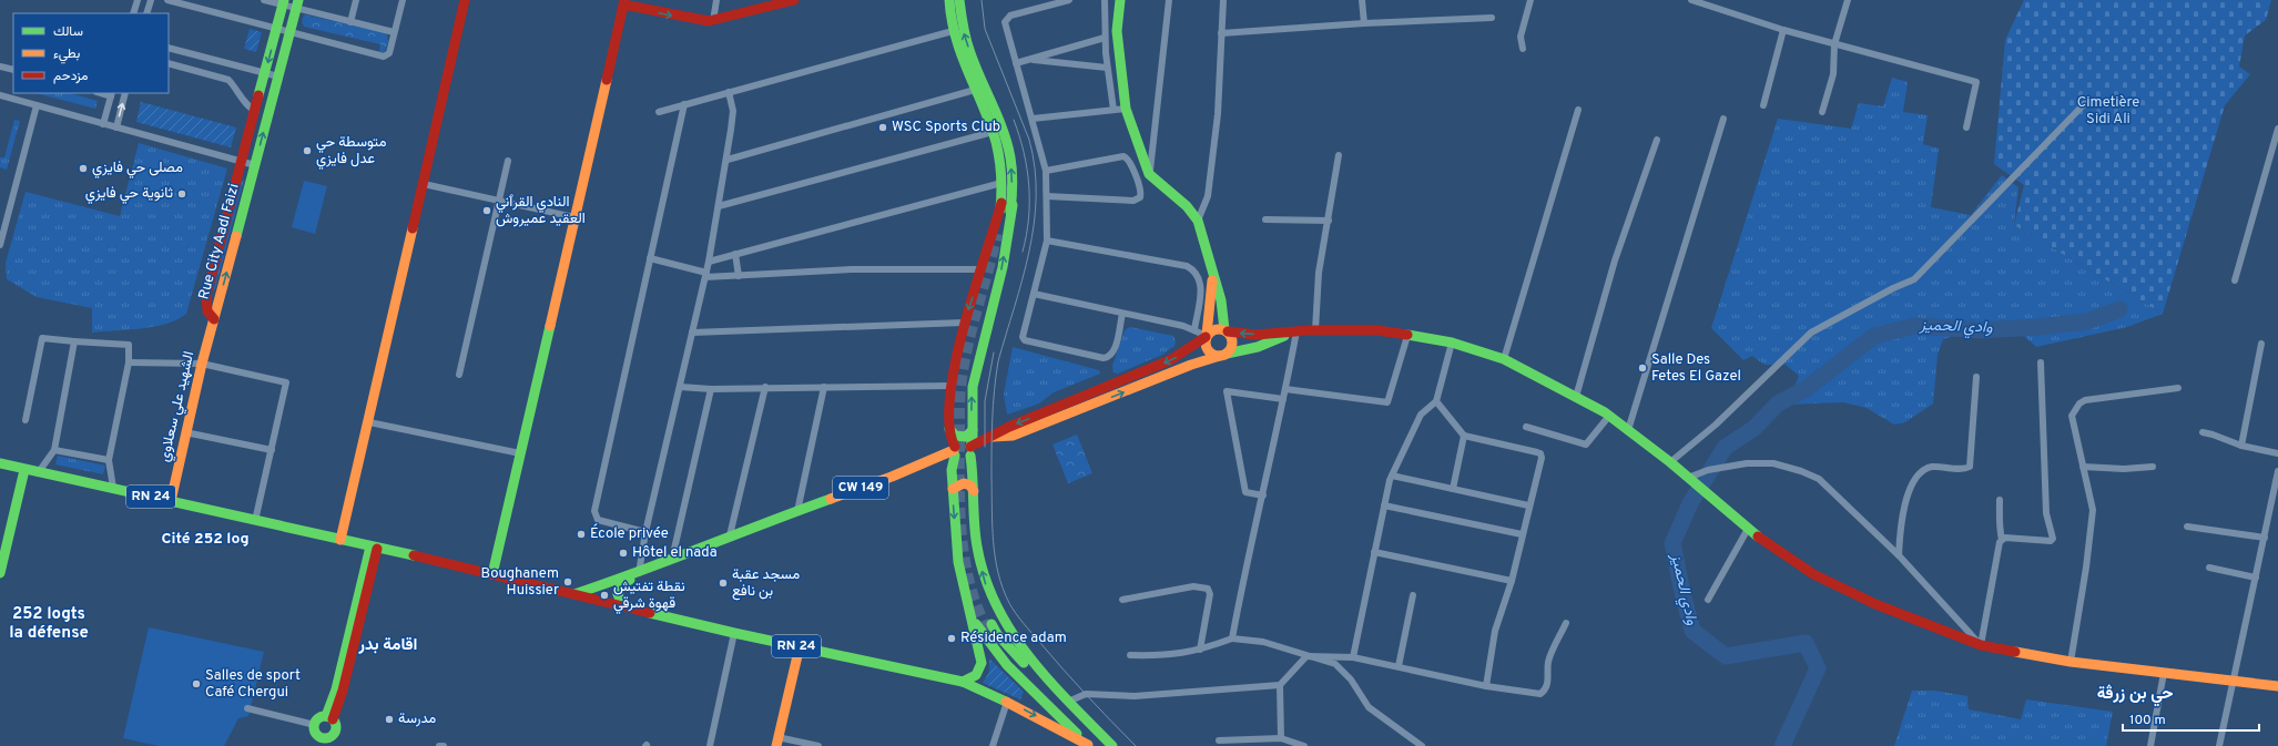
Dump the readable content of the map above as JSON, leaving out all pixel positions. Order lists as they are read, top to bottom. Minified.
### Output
{"streets":{"main road":["Rue City Aadl Faizi","الشهيد علي سعلاوي","CW 149","RN 24"]},"crossings":[["Rue City Aadl Faizi","الشهيد علي سعلاوي"],["الشهيد علي سعلاوي","RN 24"],["CW 149","RN 24"]],"districts":["Cité 252 log","252 logts la défense","اقامة بدر","حي بن زرڤة"],"water":["وادي الحميز"],"parks":["Cimetière Sidi Ali"],"places":["WSC Sports Club","متوسطة حي عدل فايزي","مصلى حي فايزي","ثانوية حي فايزي","النادي القرٱني العقيد عميروش","Salle Des Fetes El Gazel","École privée","Hôtel el nada","Boughanem Huissier","مسجد عقبة بن نافع","نقطة تفتيش قهوة شرقي","Résidence adam","Salles de sport Café Chergui","مدرسة"],"legend":["سالك","بطيء","مزدحم"],"scale_bar":"100 m"}
